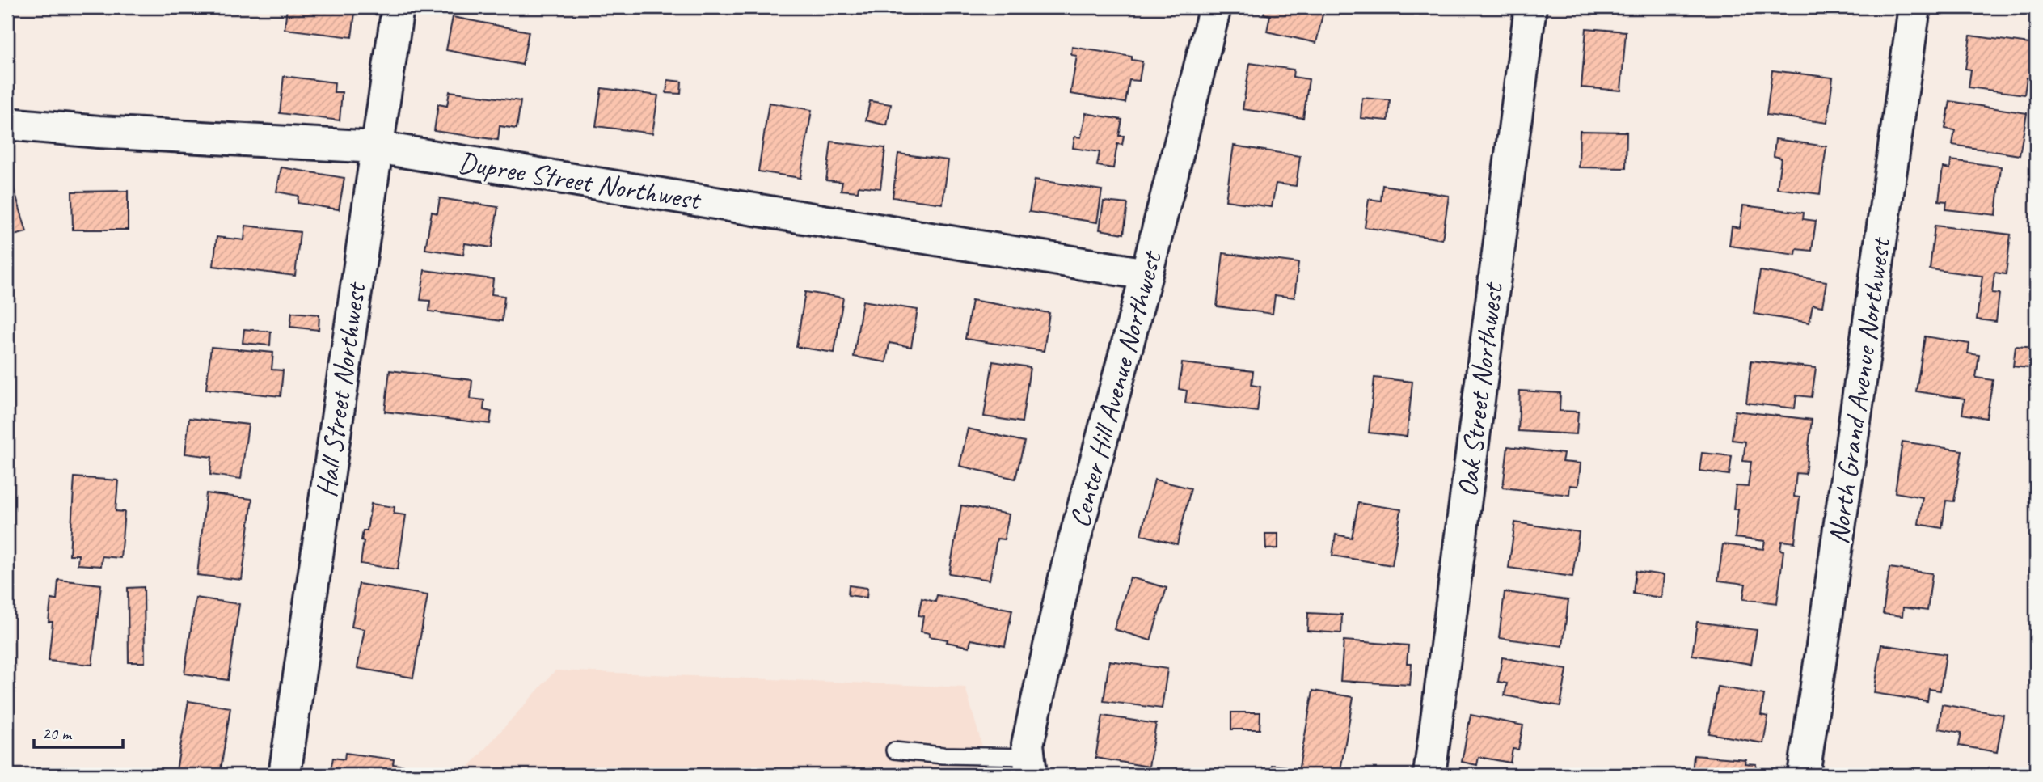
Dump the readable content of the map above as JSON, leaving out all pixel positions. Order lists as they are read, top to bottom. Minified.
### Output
{"streets":{"street":["Dupree Street Northwest","Center Hill Avenue Northwest","Hall Street Northwest","Oak Street Northwest","North Grand Avenue Northwest"]},"crossings":[["Dupree Street Northwest","Center Hill Avenue Northwest"],["Dupree Street Northwest","Hall Street Northwest"]],"scale_bar":"20 m"}
